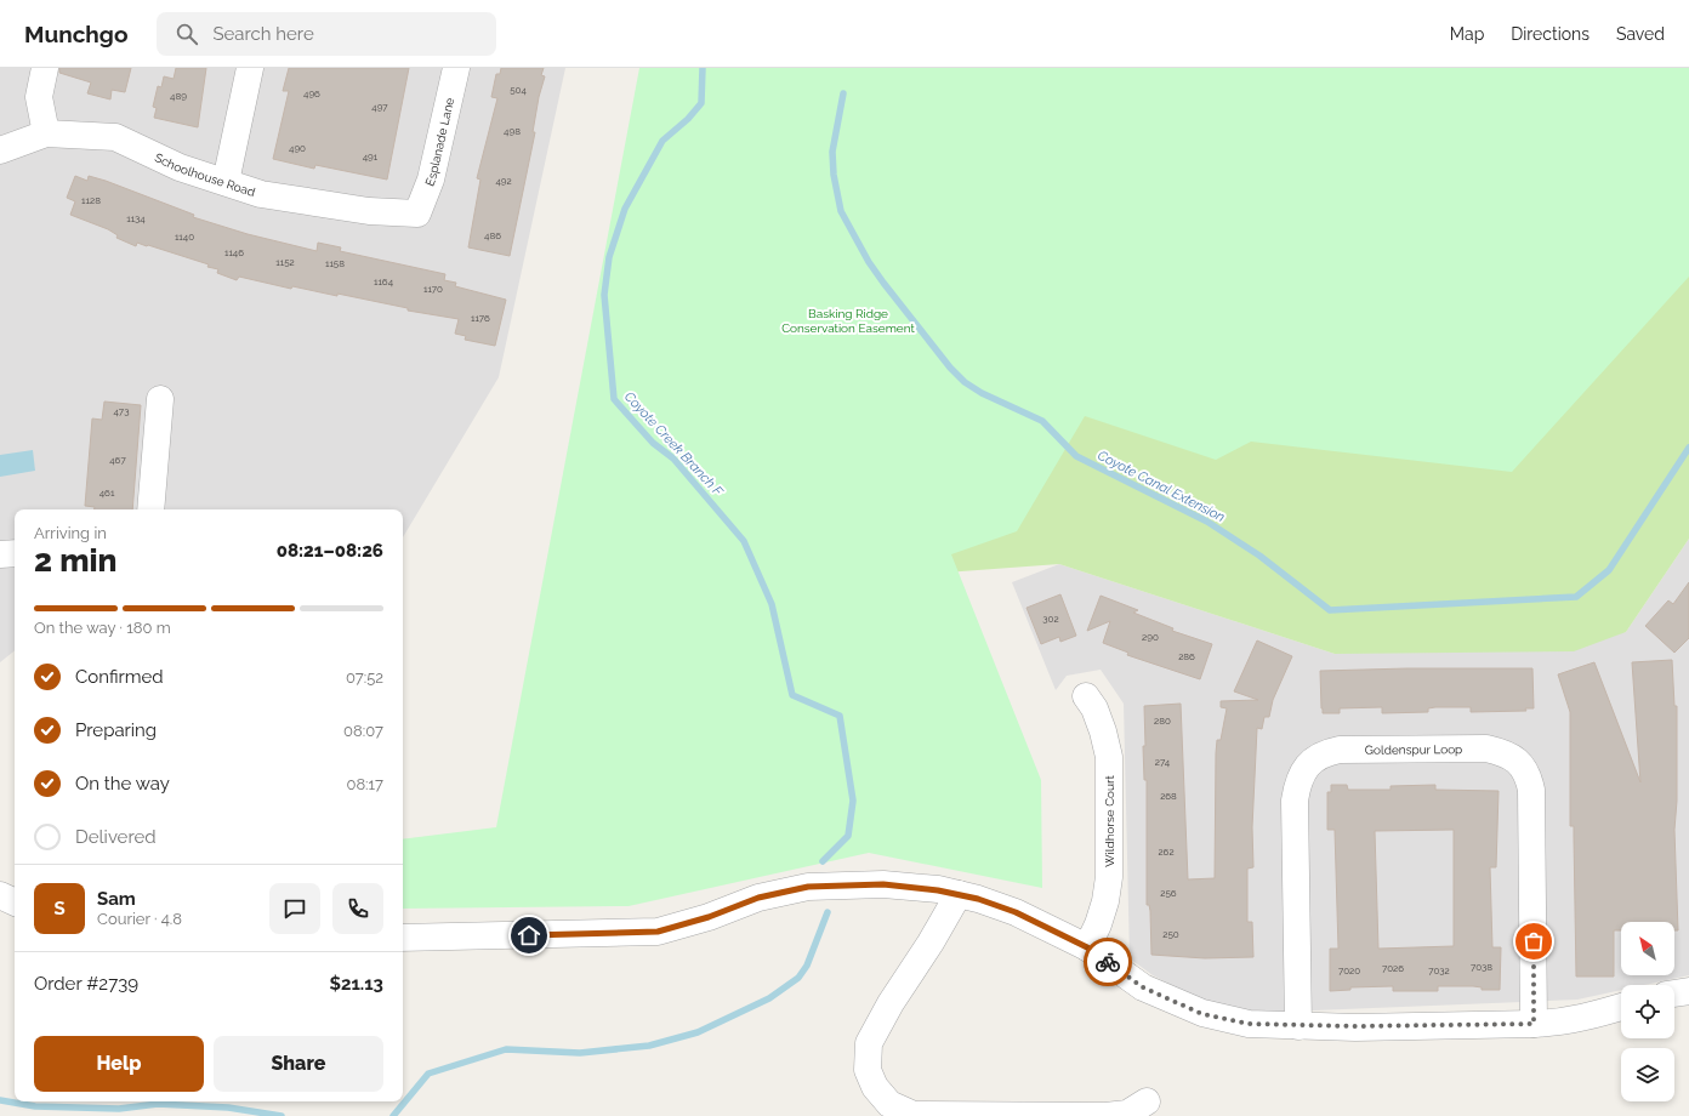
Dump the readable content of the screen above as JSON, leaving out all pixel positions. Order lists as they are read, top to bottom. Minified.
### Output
{"streets":{"street":["Esplanade Lane","Schoolhouse Road","Goldenspur Loop","Wildhorse Court"]},"crossings":[["Esplanade Lane","Schoolhouse Road"]],"water":["Coyote Creek Branch F","Coyote Canal Extension"],"parks":["Basking Ridge Conservation Easement"],"house_numbers":["504","496","489","497","498","490","491","492","1128","1134","486","1140","1146","1152","1158","1164","1170","1176","473","467","461","302","290","286","280","274","268","262","256","250","7038","7026","7020","7032"],"north":"top left","page":{"header":"Munchgo","search":"Search here","nav":["Map","Directions","Saved"],"heading":["2 min","Arriving in","08:21–08:26"],"panel":["Sam","Courier · 4.8","Order #2739","$21.13"],"bar":"On the way · 180 m","list":[["Confirmed","07:52"],["Preparing","08:07"],["On the way","08:17"],"Delivered"],"round":"S","buttons":["Help","Share"]}}
